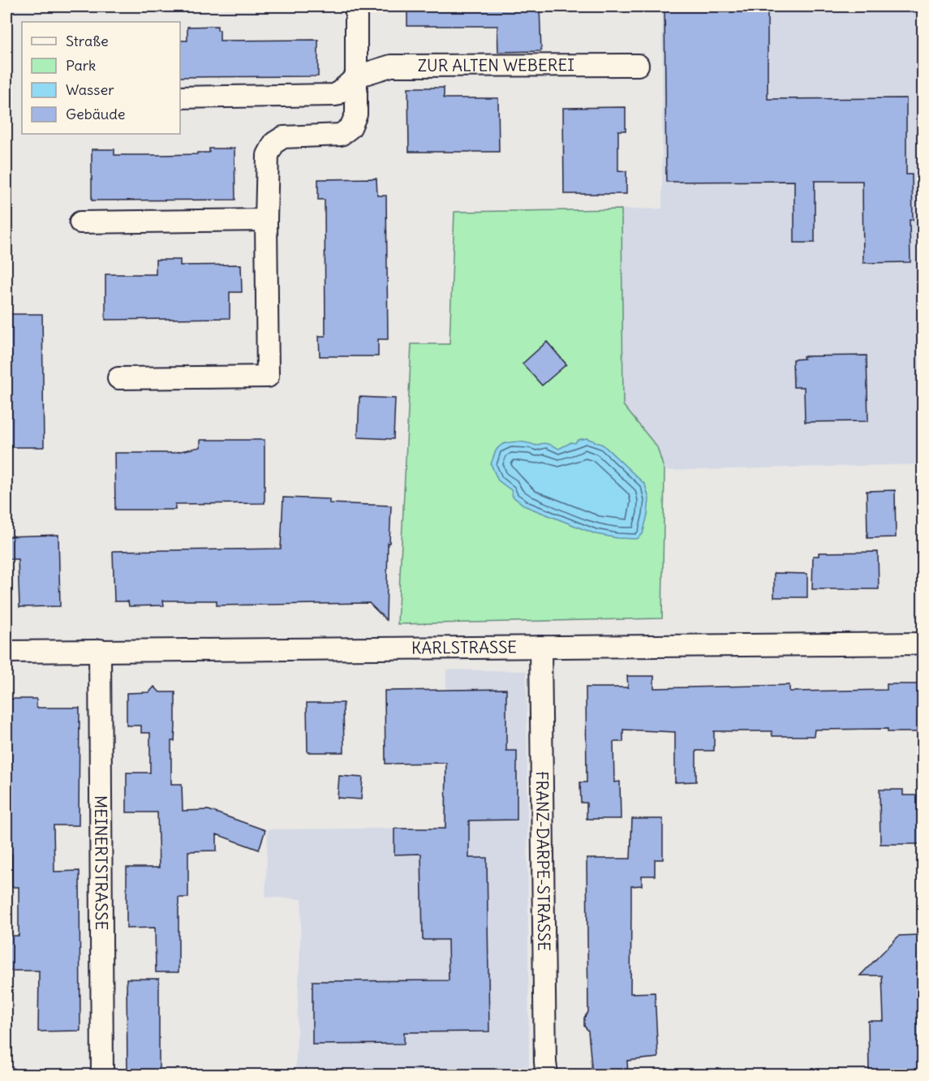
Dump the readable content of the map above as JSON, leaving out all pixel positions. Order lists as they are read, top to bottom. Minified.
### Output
{"streets":{"street":["ZUR ALTEN WEBEREI","KARLSTRASSE","FRANZ-DARPE-STRASSE","MEINERTSTRASSE"]},"crossings":[["KARLSTRASSE","FRANZ-DARPE-STRASSE"],["KARLSTRASSE","MEINERTSTRASSE"]],"legend":["Straße","Park","Wasser","Gebäude"]}
